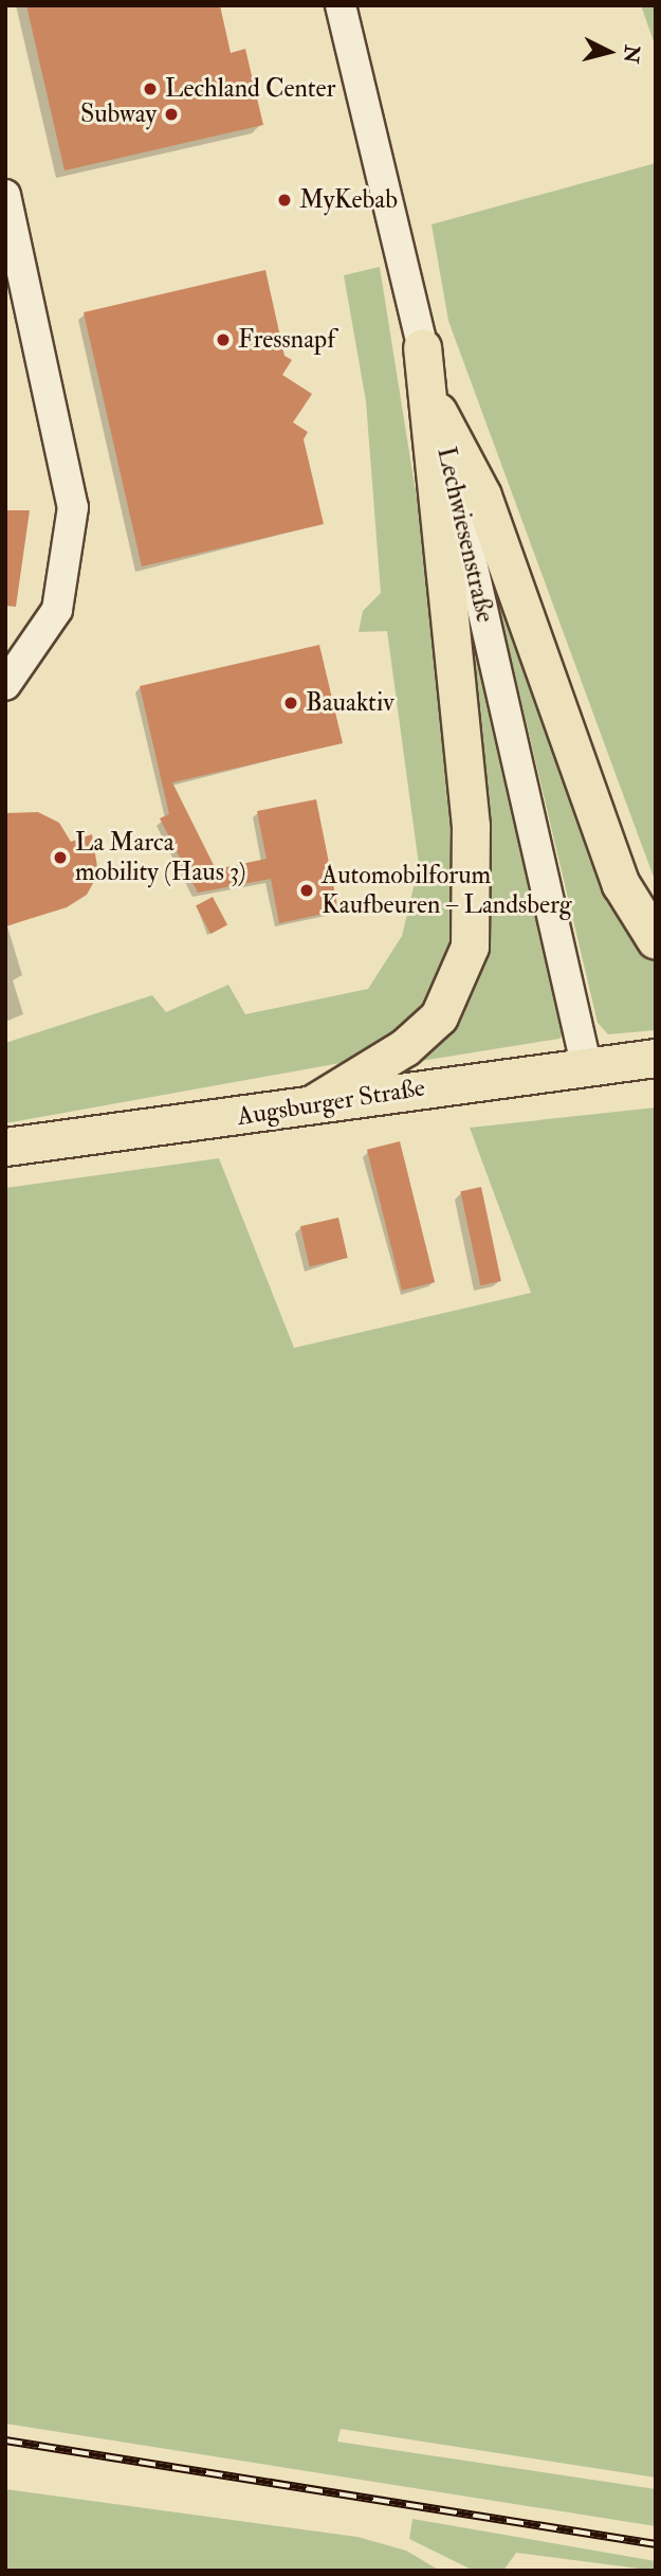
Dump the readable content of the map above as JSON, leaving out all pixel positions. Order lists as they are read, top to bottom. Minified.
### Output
{"streets":{"main road":["Augsburger Straße"],"street":["Lechwiesenstraße"]},"crossings":[["Lechwiesenstraße","Augsburger Straße"]],"places":["Lechland Center","Subway","MyKebab","Fressnapf","Bauaktiv","La Marca mobility (Haus 3)","Automobilforum Kaufbeuren – Landsberg"],"north":"right"}
